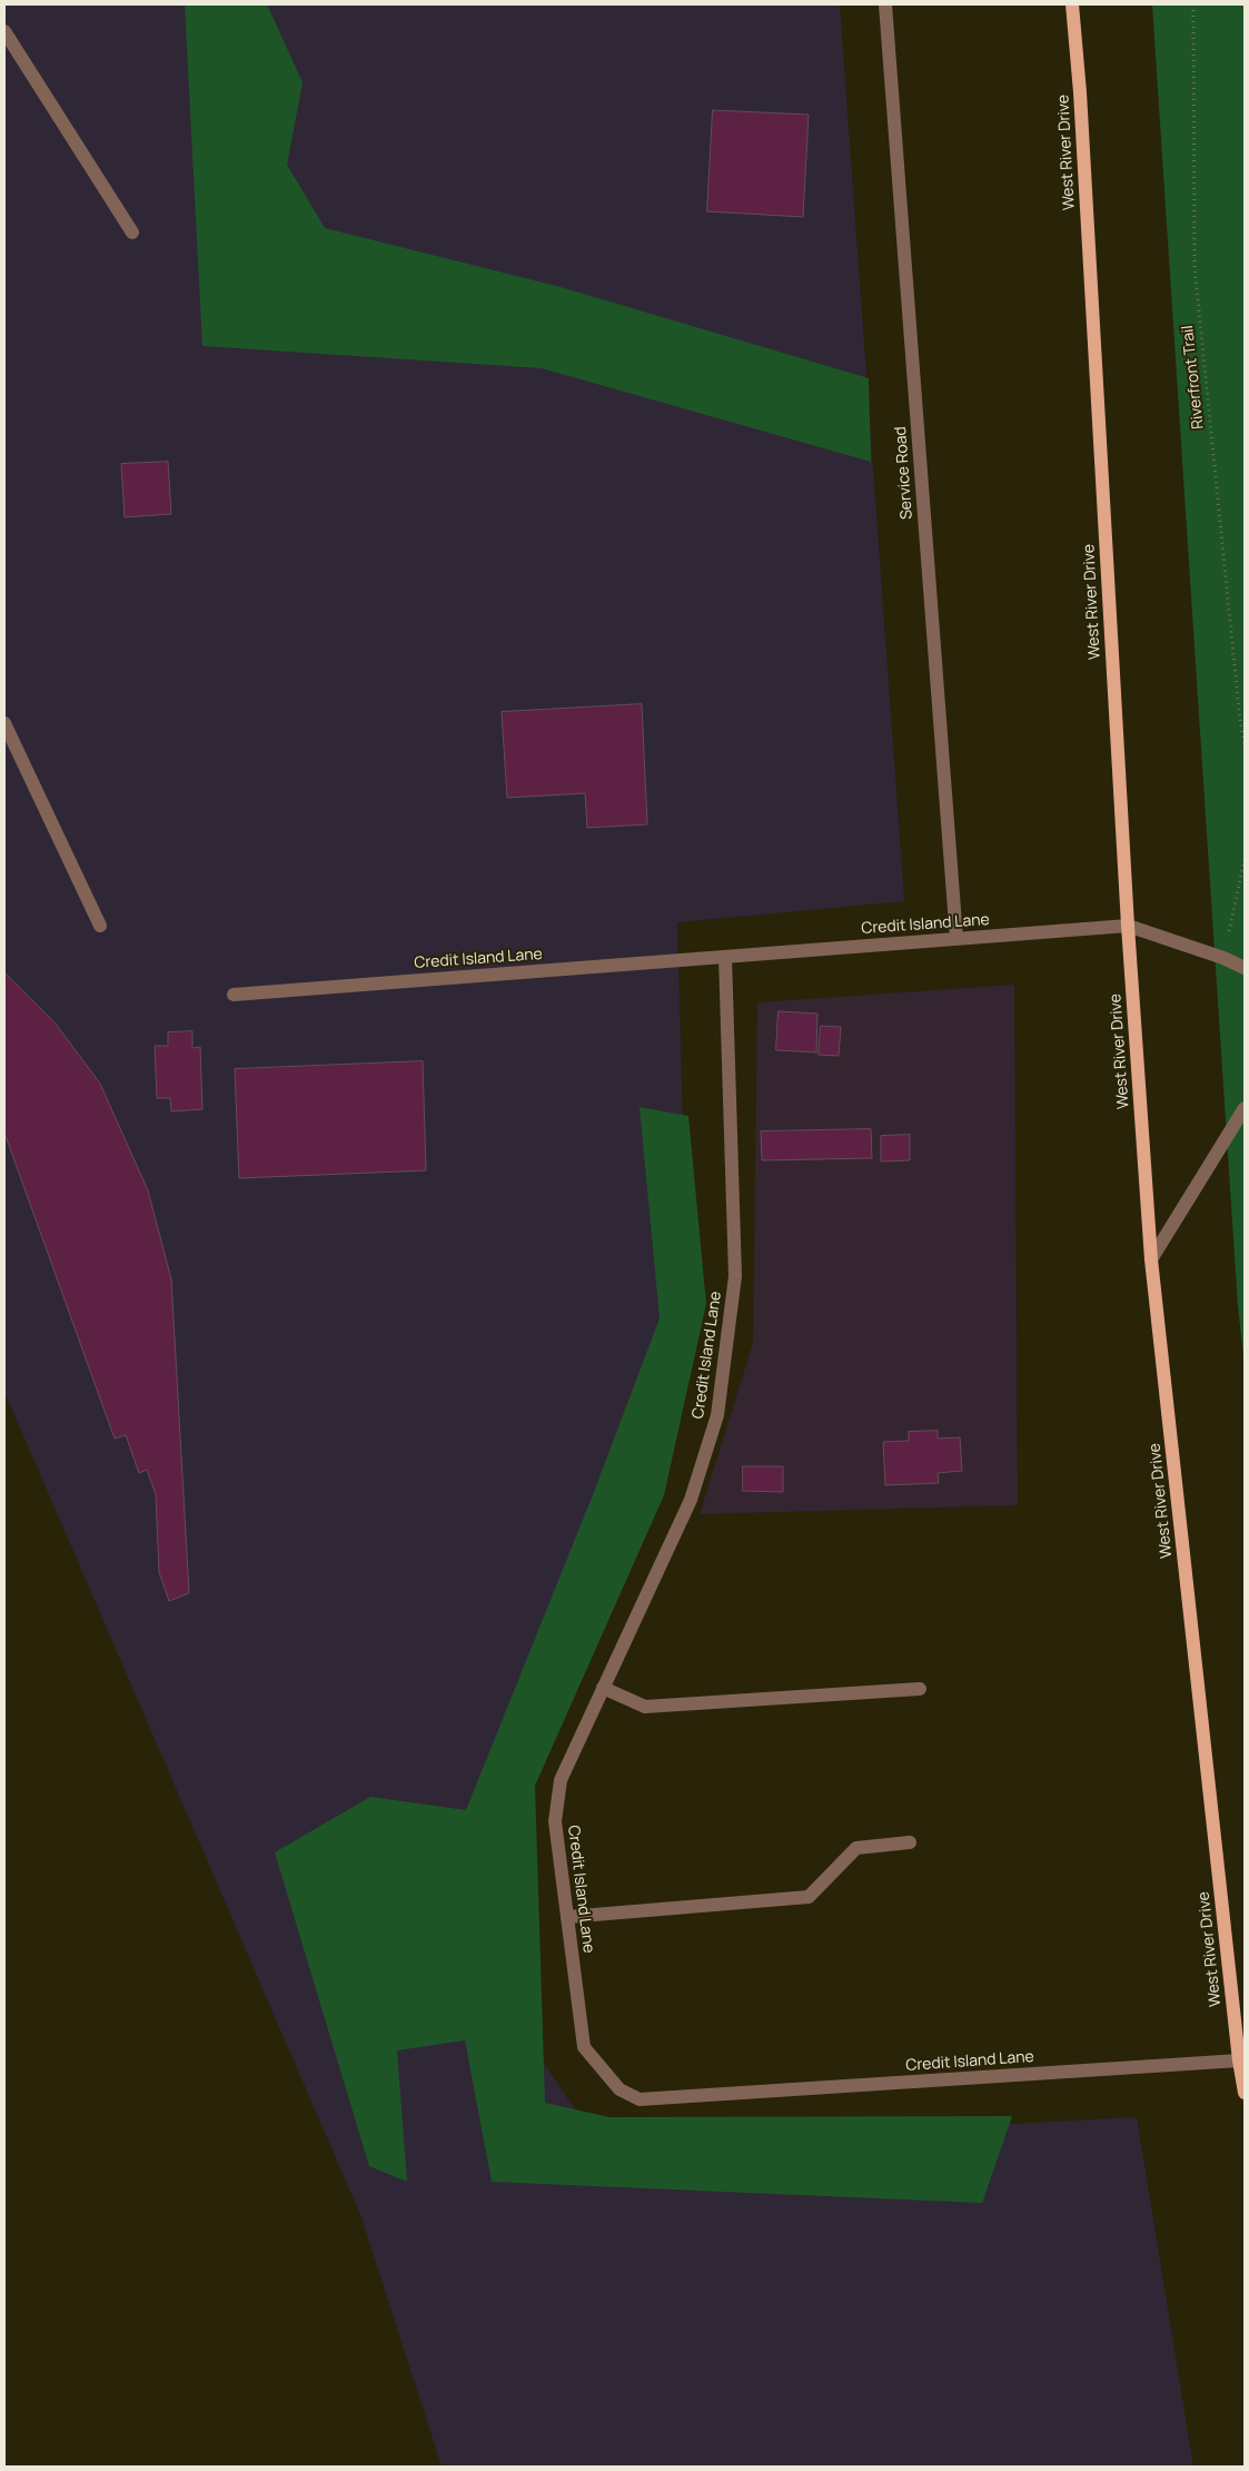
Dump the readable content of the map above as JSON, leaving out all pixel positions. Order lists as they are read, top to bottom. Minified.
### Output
{"streets":{"main road":["West River Drive"],"street":["Service Road","Credit Island Lane"],"path":["Riverfront Trail"]},"crossings":[["West River Drive","Credit Island Lane"],["Service Road","Credit Island Lane"]]}
